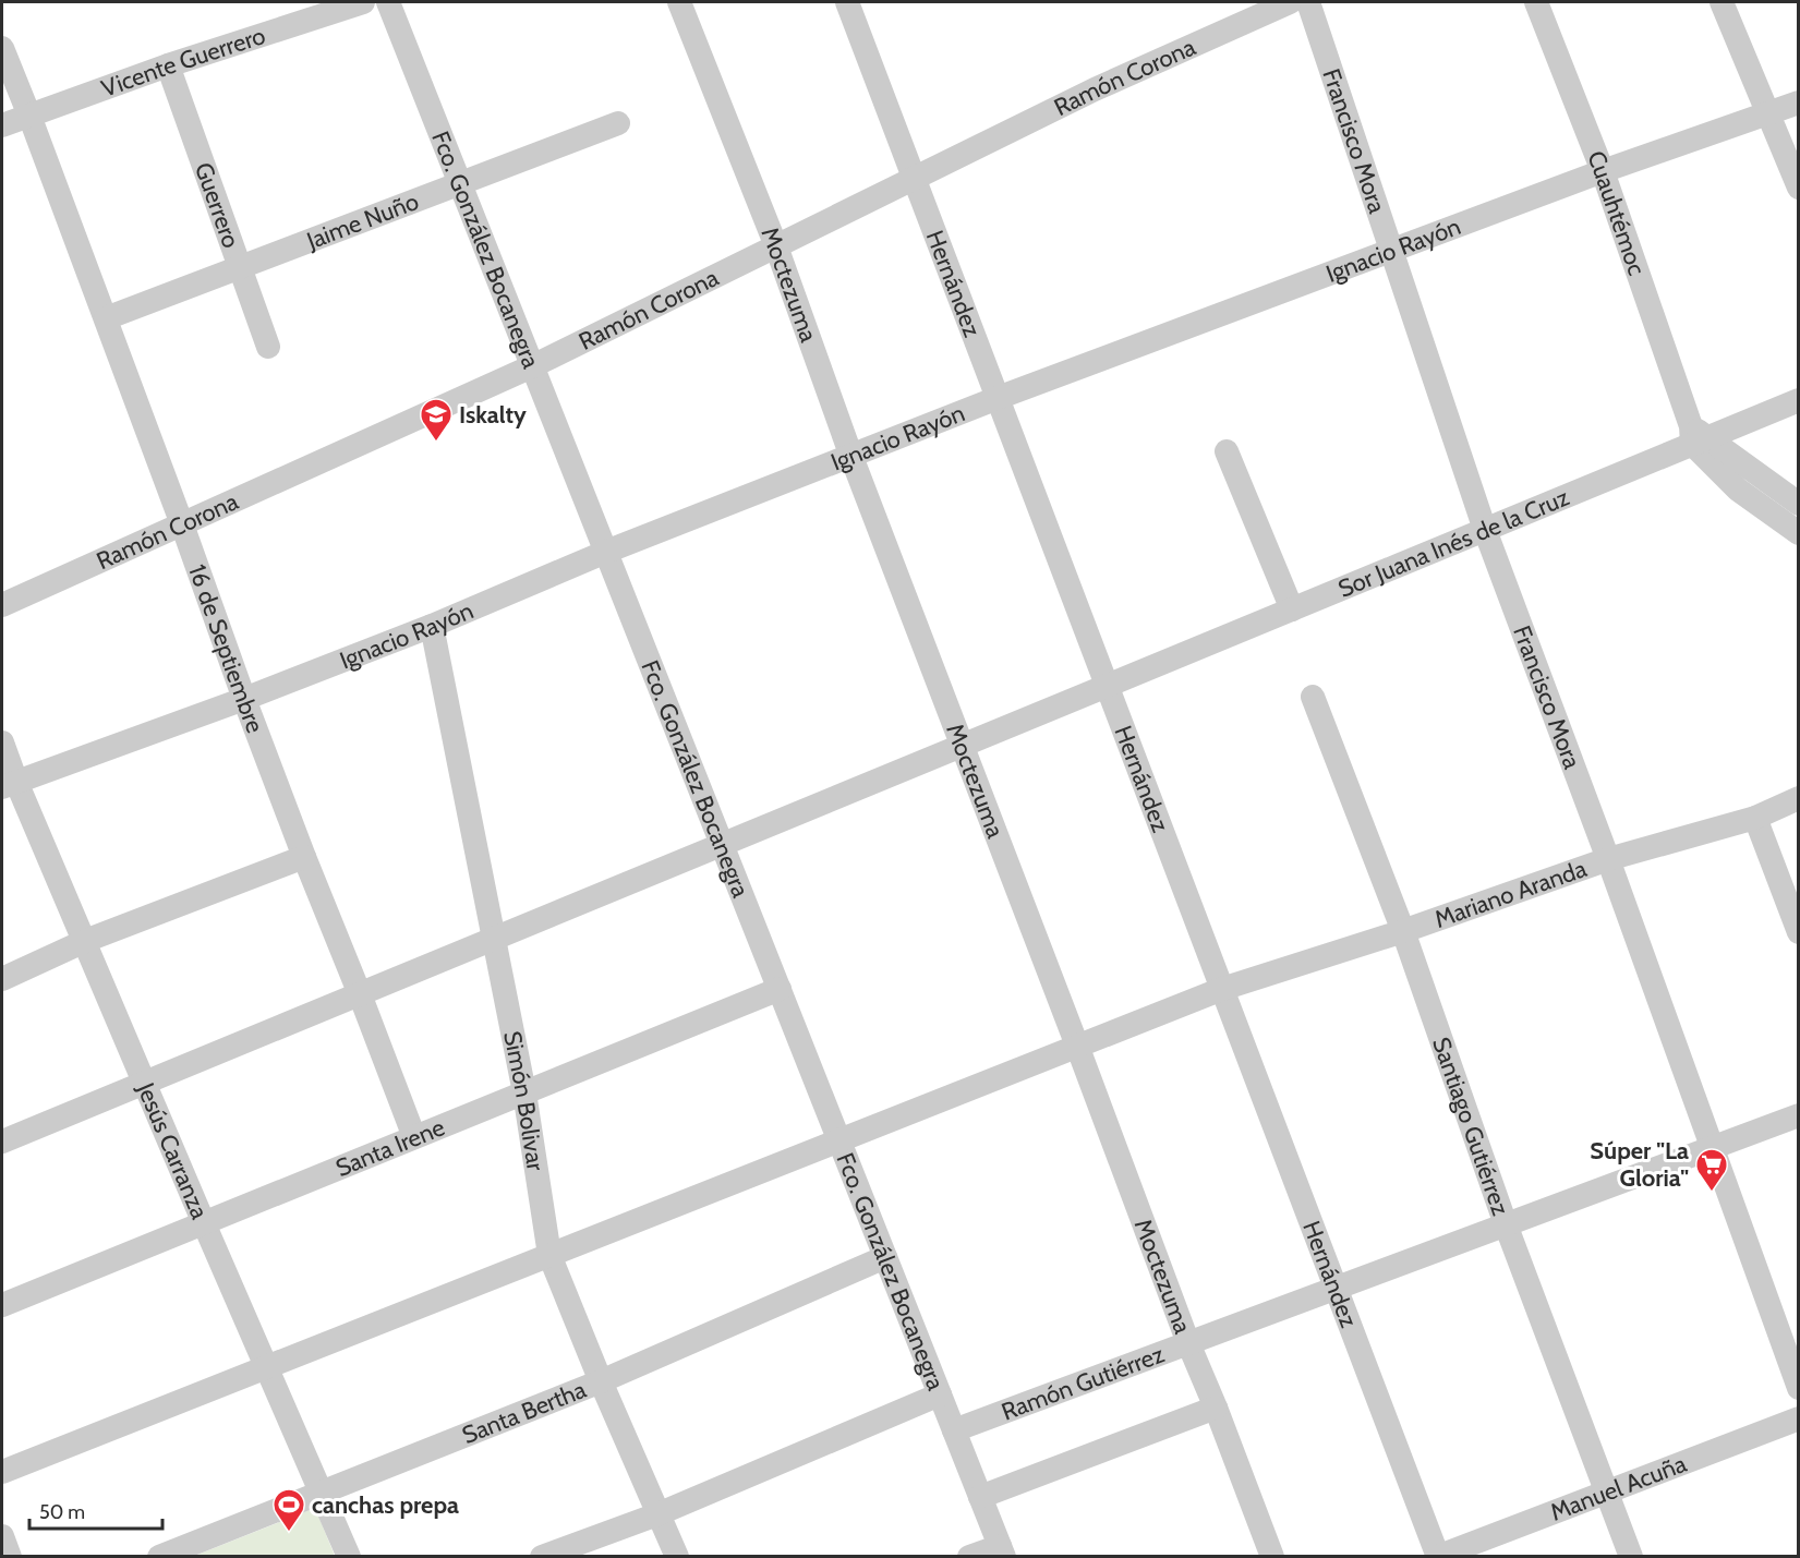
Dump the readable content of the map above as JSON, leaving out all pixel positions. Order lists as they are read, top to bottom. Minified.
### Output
{"streets":{"street":["Vicente Guerrero","Ramón Corona","Francisco Mora","Guerrero","Cuauhtémoc","Jaime Nuño","Fco. González Bocanegra","Ignacio Rayón","Moctezuma","Hernández","Sor Juana Inés de la Cruz","16 de Septiembre","Mariano Aranda","Simón Bolivar","Santiago Gutiérrez","Santa Irene","Jesús Carranza","Ramón Gutiérrez","Santa Bertha","Manuel Acuña"]},"crossings":[["Vicente Guerrero","Guerrero"],["Vicente Guerrero","16 de Septiembre"],["Ramón Corona","Fco. González Bocanegra"],["Ramón Corona","Moctezuma"],["Ramón Corona","Hernández"],["Ramón Corona","16 de Septiembre"],["Francisco Mora","Ignacio Rayón"],["Francisco Mora","Sor Juana Inés de la Cruz"],["Francisco Mora","Mariano Aranda"],["Francisco Mora","Ramón Gutiérrez"],["Guerrero","Jaime Nuño"],["Cuauhtémoc","Ignacio Rayón"],["Cuauhtémoc","Sor Juana Inés de la Cruz"],["Jaime Nuño","Fco. González Bocanegra"],["Jaime Nuño","16 de Septiembre"],["Fco. González Bocanegra","Ignacio Rayón"],["Fco. González Bocanegra","Sor Juana Inés de la Cruz"],["Fco. González Bocanegra","Mariano Aranda"],["Fco. González Bocanegra","Santa Irene"],["Fco. González Bocanegra","Ramón Gutiérrez"],["Fco. González Bocanegra","Santa Bertha"],["Ignacio Rayón","Moctezuma"],["Ignacio Rayón","Hernández"],["Ignacio Rayón","16 de Septiembre"],["Ignacio Rayón","Simón Bolivar"],["Ignacio Rayón","Jesús Carranza"],["Moctezuma","Sor Juana Inés de la Cruz"],["Moctezuma","Mariano Aranda"],["Moctezuma","Ramón Gutiérrez"],["Hernández","Sor Juana Inés de la Cruz"],["Hernández","Mariano Aranda"],["Hernández","Ramón Gutiérrez"],["Hernández","Manuel Acuña"],["Sor Juana Inés de la Cruz","16 de Septiembre"],["Sor Juana Inés de la Cruz","Simón Bolivar"],["Sor Juana Inés de la Cruz","Jesús Carranza"],["16 de Septiembre","Santa Irene"],["Mariano Aranda","Simón Bolivar"],["Mariano Aranda","Santiago Gutiérrez"],["Mariano Aranda","Jesús Carranza"],["Simón Bolivar","Santa Irene"],["Simón Bolivar","Santa Bertha"],["Santiago Gutiérrez","Ramón Gutiérrez"],["Santiago Gutiérrez","Manuel Acuña"],["Santa Irene","Jesús Carranza"],["Jesús Carranza","Santa Bertha"]],"places":{"school or university":["Iskalty"],"supermarket":["Súper \"La Gloria\""],"sports":["canchas prepa"]},"scale_bar":"50 m"}
